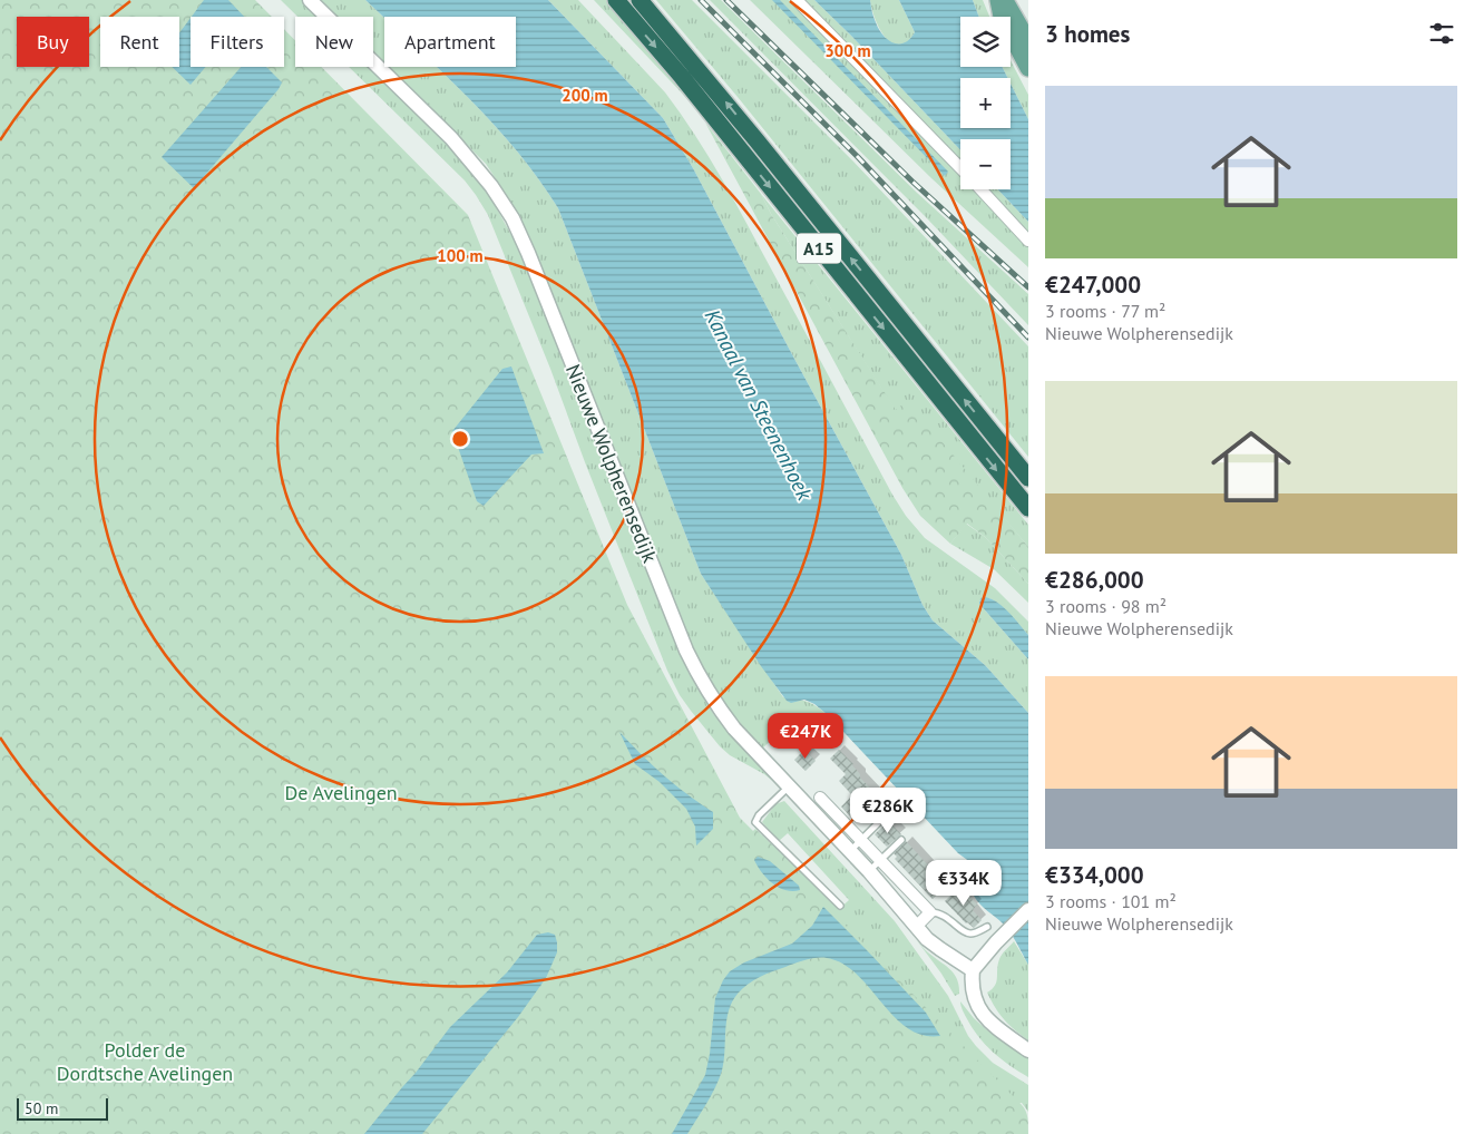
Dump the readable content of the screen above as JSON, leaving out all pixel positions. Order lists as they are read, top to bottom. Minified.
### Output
{"streets":{"highway":["A15"],"street":["Nieuwe Wolpherensedijk"]},"water":["Kanaal van Steenenhoek"],"parks":["De Avelingen","Polder de Dordtsche Avelingen"],"scale_bar":"50 m","page":{"heading":"3 homes","map_buttons":["+","−"],"chip":["Buy","Rent","Filters","New","Apartment"],"list":[{"name":"€247,000","note":"3 rooms · 77 m² · Nieuwe Wolpherensedijk"},{"name":"€286,000","note":"3 rooms · 98 m² · Nieuwe Wolpherensedijk"},{"name":"€334,000","note":"3 rooms · 101 m² · Nieuwe Wolpherensedijk"}],"price":["€247K","€286K","€334K"],"scale":"50 m"},"rings":["300 m","200 m","100 m"]}
